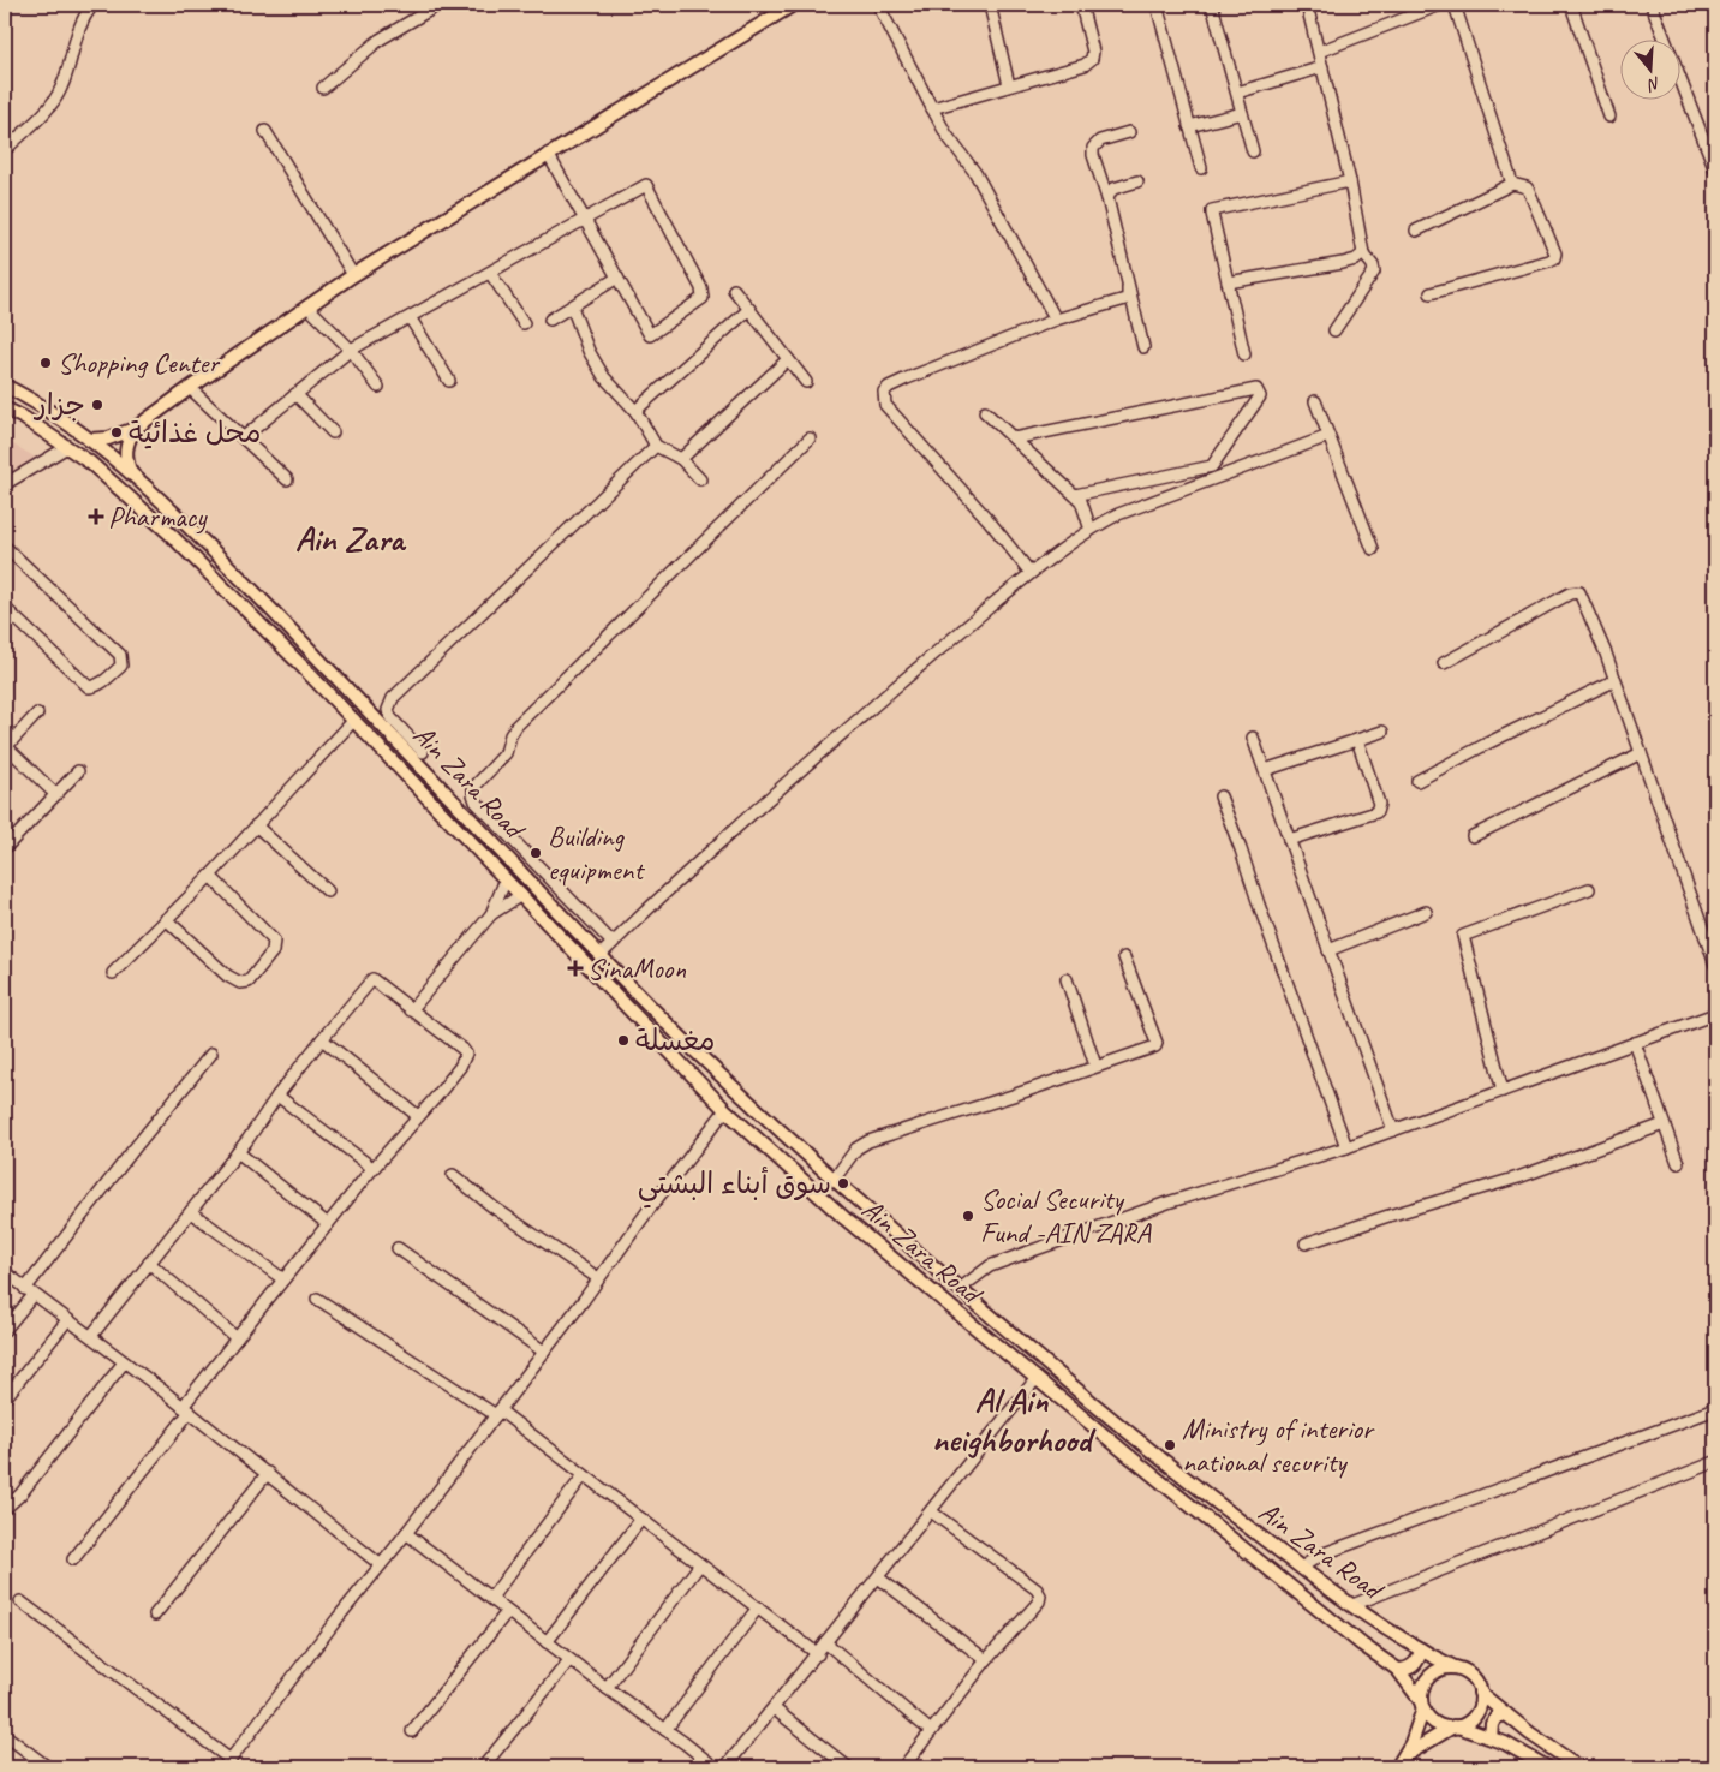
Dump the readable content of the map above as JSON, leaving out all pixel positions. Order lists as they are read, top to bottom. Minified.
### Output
{"streets":{"main road":["Ain Zara Road"]},"districts":["Ain Zara","Al Ain neighborhood"],"places":{"other":["Shopping Center","جزار","محل غذائية","Building equipment","مغسلة","سوق أبناء البشتي","Social Security Fund -AIN ZARA","Ministry of interior national security"],"health":["Pharmacy","SinaMoon"]},"north":"bottom"}
